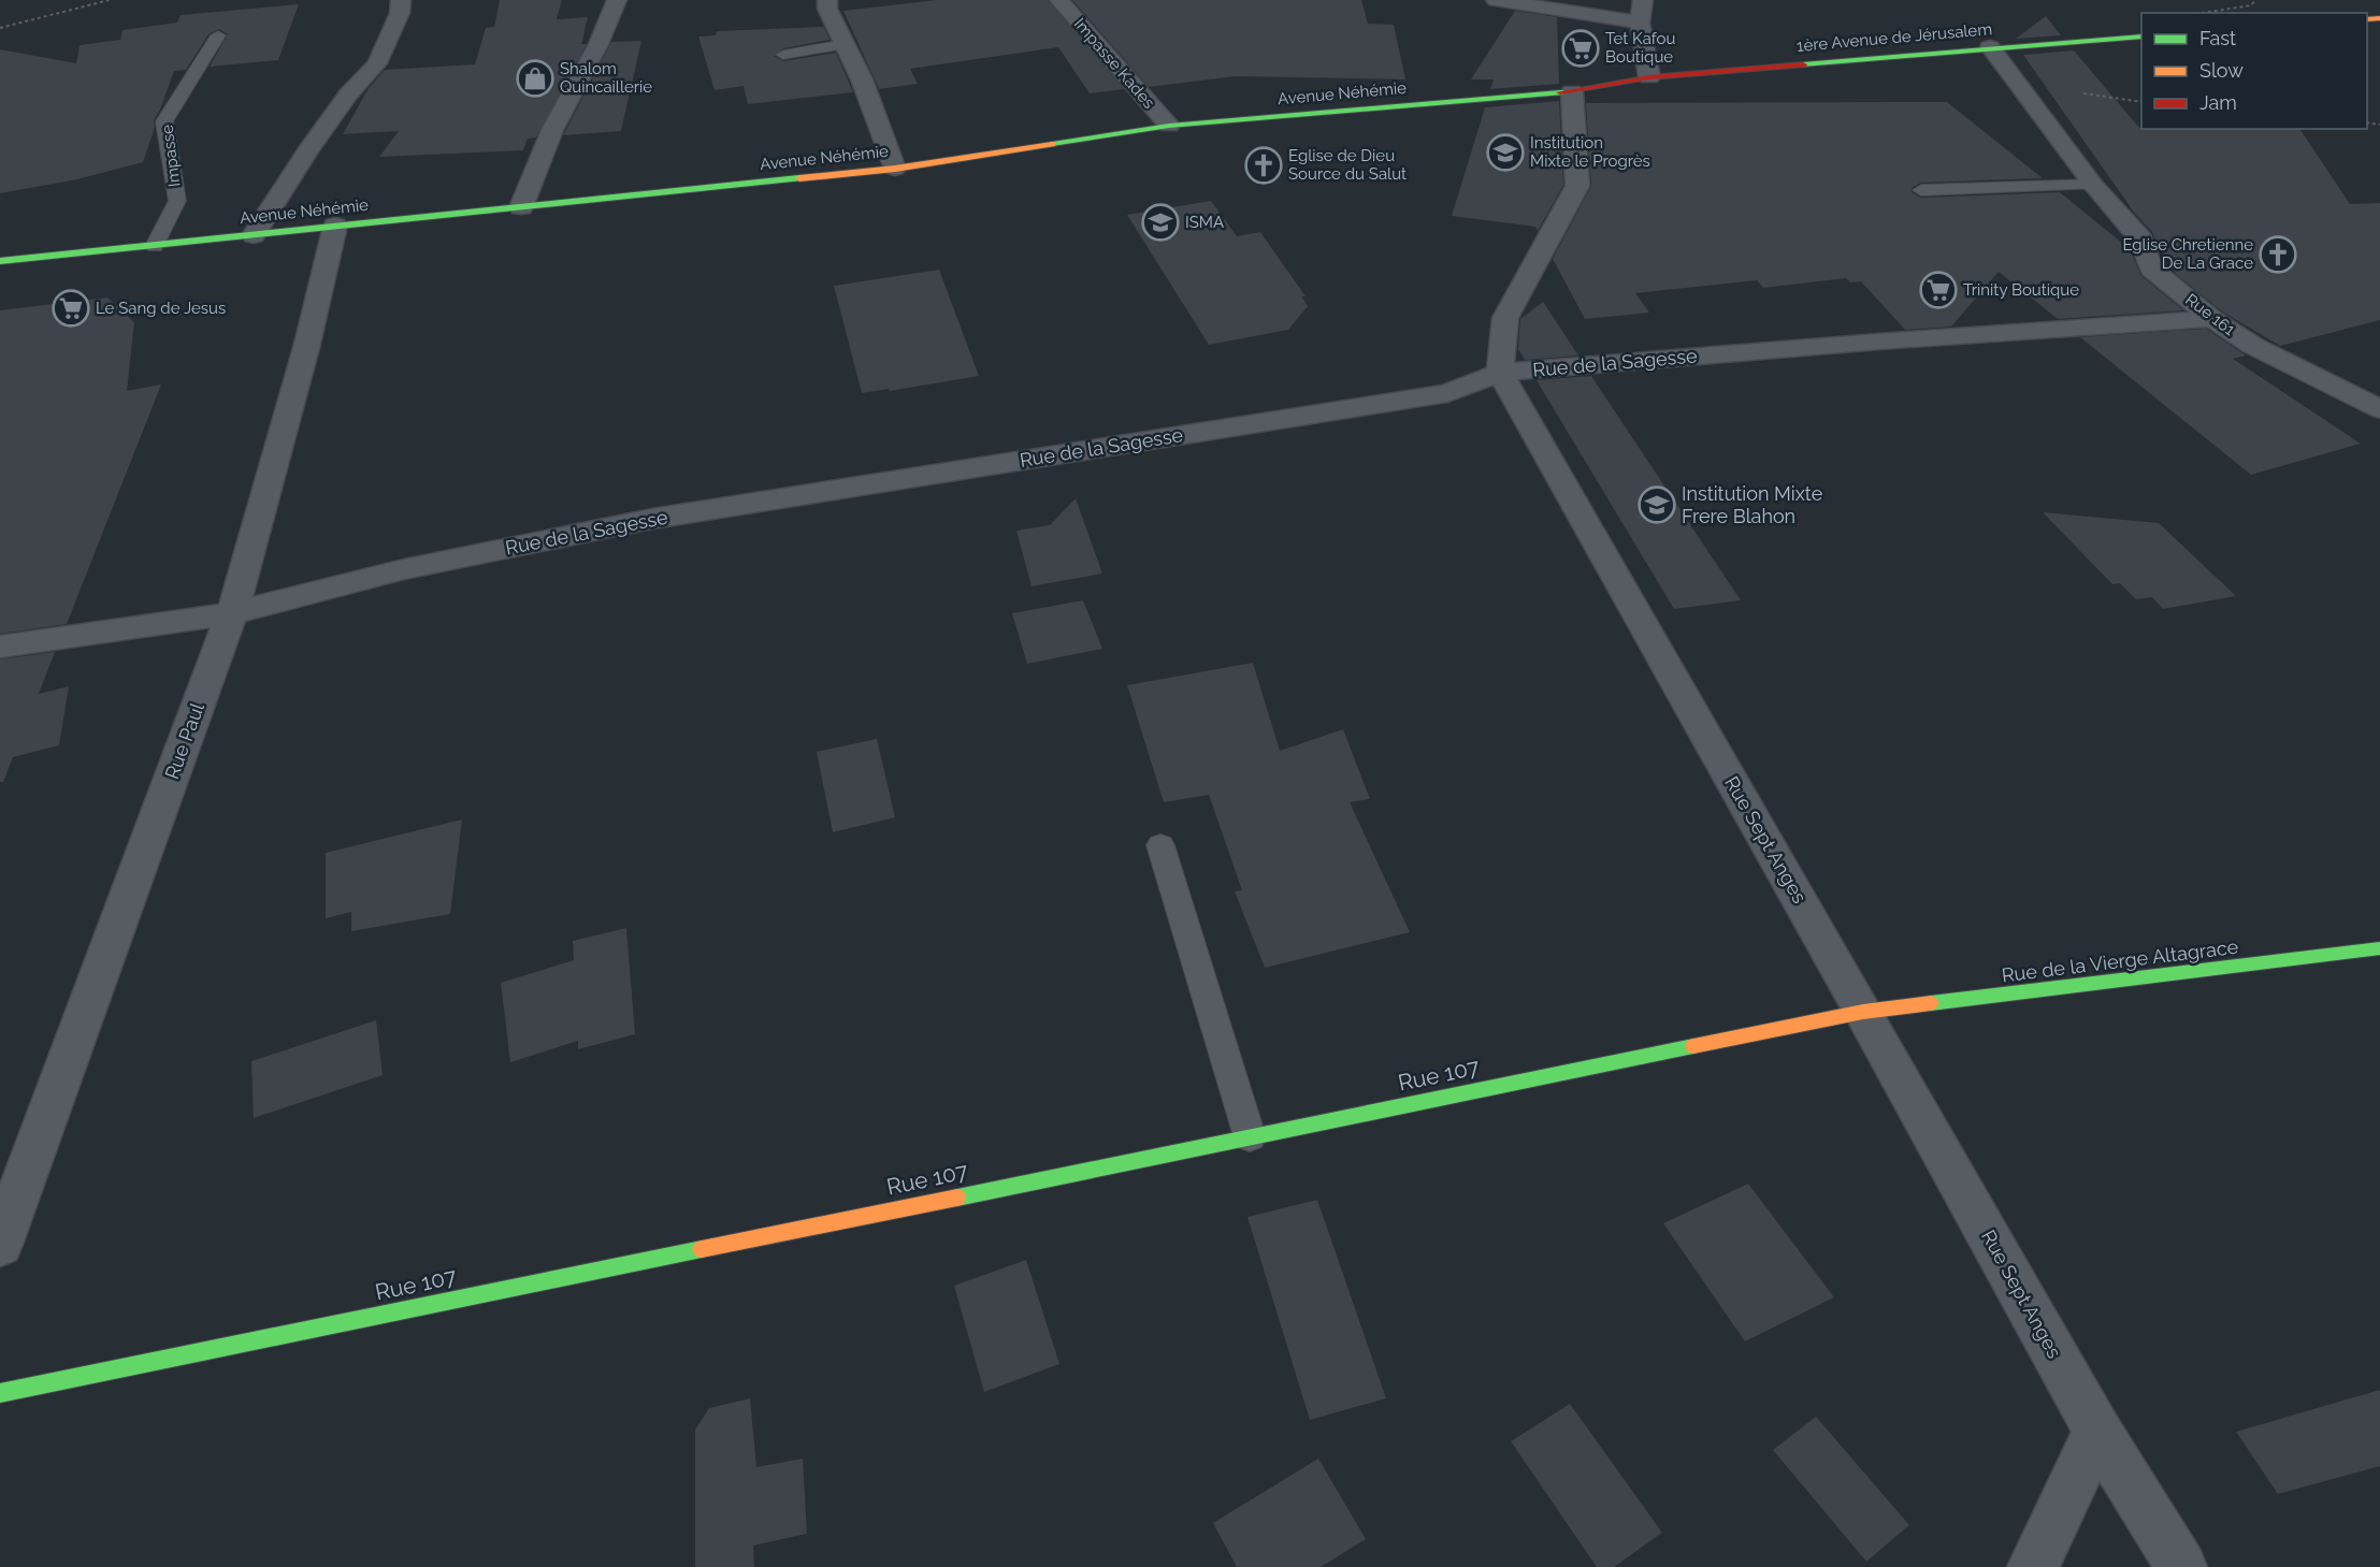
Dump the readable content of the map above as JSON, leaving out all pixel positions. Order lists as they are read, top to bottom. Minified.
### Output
{"streets":{"street":["1ère Avenue de Jérusalem","Impasse Kades","Avenue Néhémie","Rue 161","Rue de la Sagesse","Rue Paul","Rue Sept Anges","Rue de la Vierge Altagrace","Rue 107"],"lane":["Impasse"]},"crossings":[["1ère Avenue de Jérusalem","Avenue Néhémie"],["1ère Avenue de Jérusalem","Rue 161"],["Impasse Kades","Avenue Néhémie"],["Avenue Néhémie","Impasse"],["Avenue Néhémie","Rue Paul"],["Rue 161","Rue de la Sagesse"],["Rue de la Sagesse","Rue Paul"],["Rue de la Sagesse","Rue Sept Anges"],["Rue Sept Anges","Rue de la Vierge Altagrace"],["Rue Sept Anges","Rue 107"],["Rue de la Vierge Altagrace","Rue 107"]],"places":{"supermarket":["Tet Kafou Boutique","Trinity Boutique","Le Sang de Jesus"],"shop":["Shalom Quincaillerie"],"school or university":["Institution Mixte le Progrès","ISMA","Institution Mixte Frere Blahon"],"church":["Eglise de Dieu Source du Salut","Eglise Chretienne De La Grace"]},"legend":["Fast","Slow","Jam"]}
